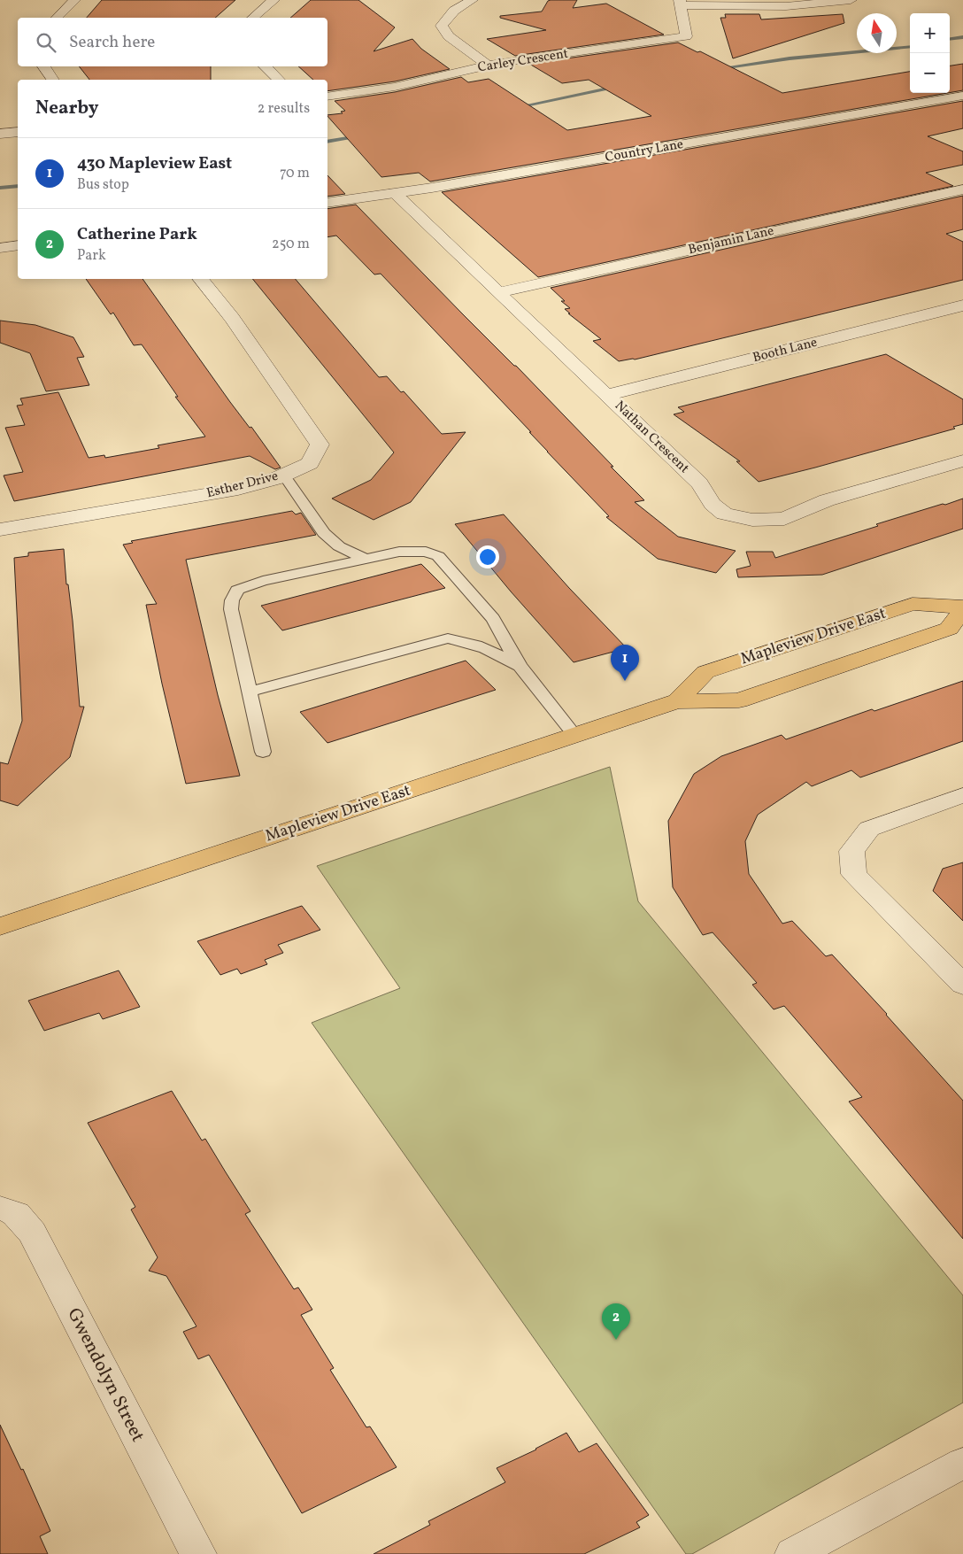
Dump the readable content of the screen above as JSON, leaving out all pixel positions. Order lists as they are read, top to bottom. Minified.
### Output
{"streets":{"main road":["Mapleview Drive East"],"street":["Carley Crescent","Country Lane","Benjamin Lane","Booth Lane","Nathan Crescent","Esther Drive","Gwendolyn Street"]},"crossings":[["Country Lane","Nathan Crescent"],["Benjamin Lane","Nathan Crescent"],["Booth Lane","Nathan Crescent"]],"north":"top","page":{"map_buttons":["+","−"],"search":"Search here","heading":["Nearby","2 results"],"list":[{"mark":"1","name":"430 Mapleview East","note":"Bus stop","value":"70 m"},{"mark":"2","name":"Catherine Park","note":"Park","value":"250 m"}],"pins":["1","2"]}}
